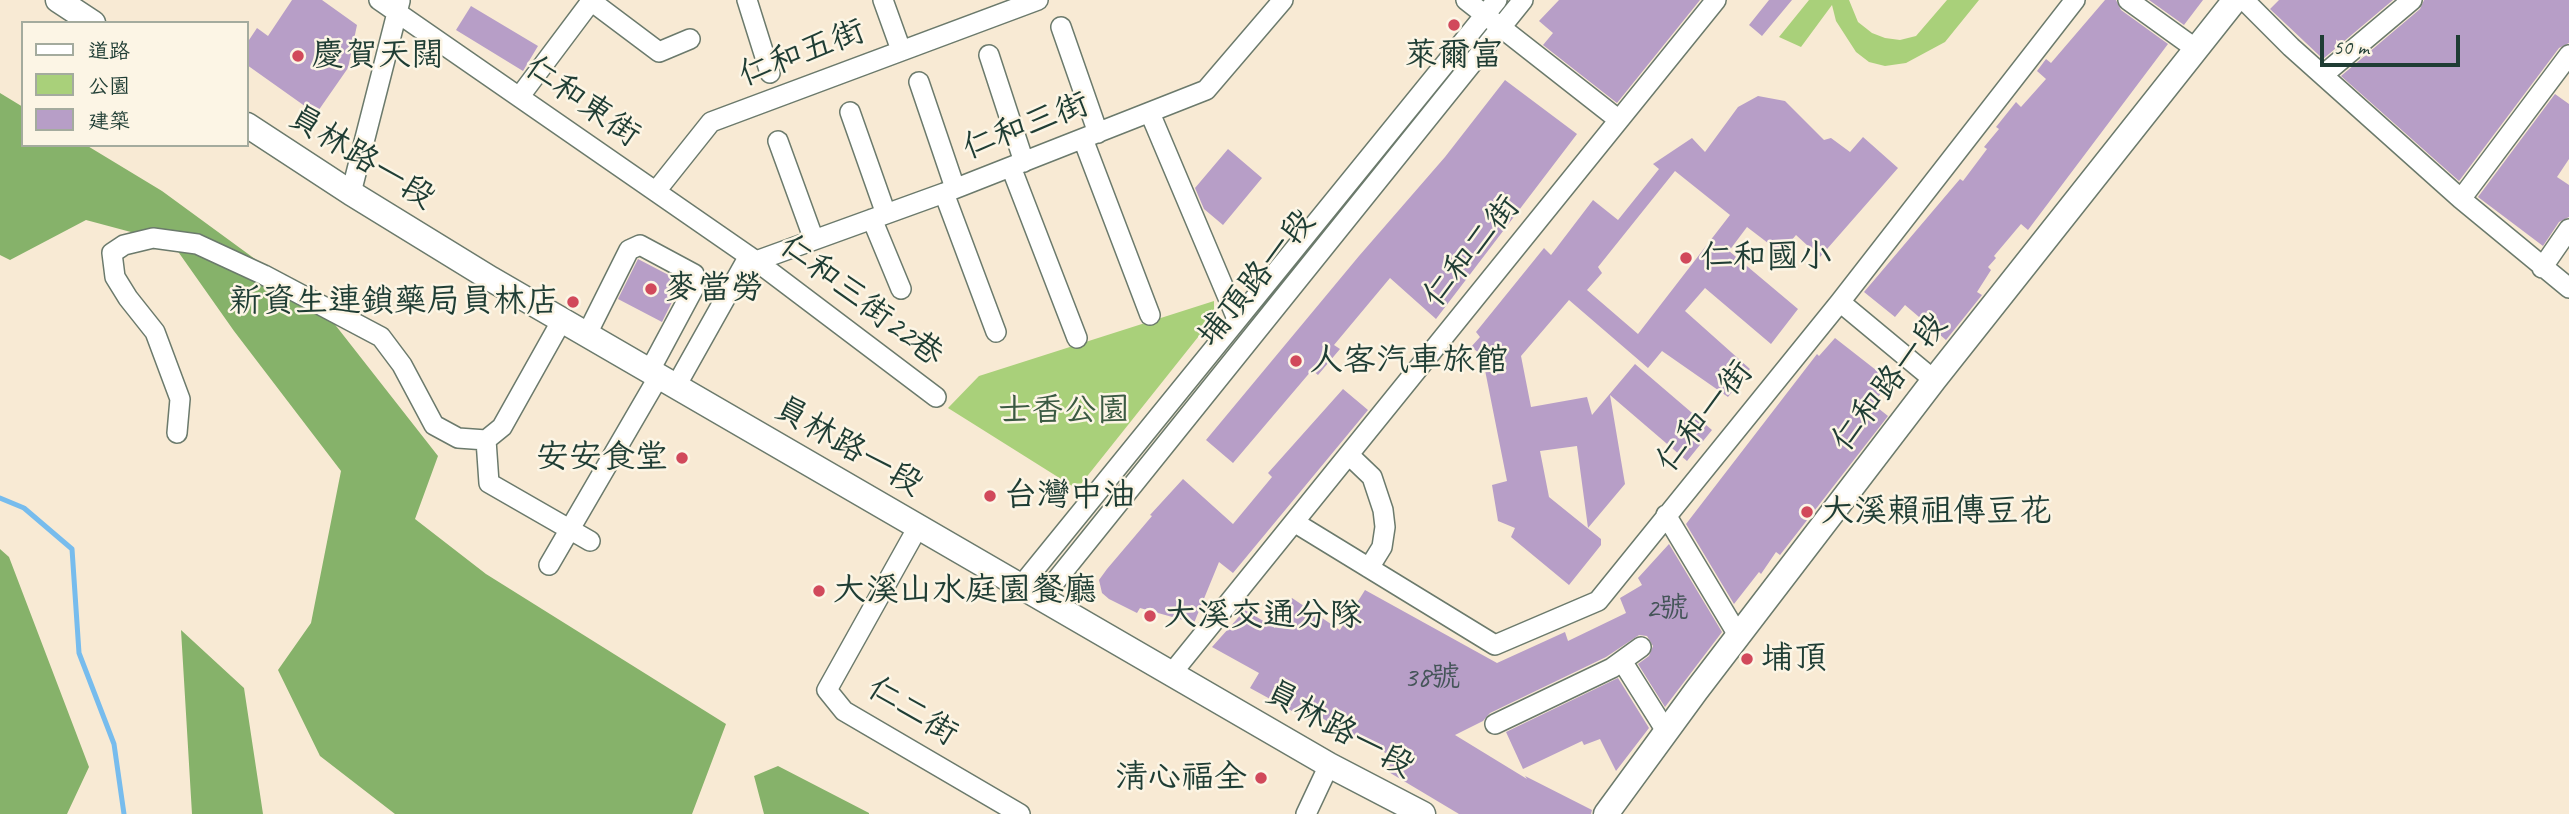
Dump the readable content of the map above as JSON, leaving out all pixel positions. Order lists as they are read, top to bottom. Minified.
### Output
{"streets":{"main road":["員林路一段","仁和路一段"],"street":["仁和五街","仁和東街","仁和三街","仁和二街","埔頂路一段","仁和三街22巷","仁和一街","仁二街"]},"crossings":[["仁和五街","仁和東街"],["仁和東街","仁和三街"],["仁和東街","仁和三街22巷"],["仁和三街","仁和三街22巷"],["員林路一段","仁和二街"],["員林路一段","埔頂路一段"],["員林路一段","仁二街"],["仁和二街","仁和一街"]],"parks":["士香公園"],"places":["萊爾富","慶賀天闊","仁和國小","麥當勞","新資生連鎖藥局員林店","人客汽車旅館","安安食堂","台灣中油","大溪賴祖傳豆花","大溪山水庭園餐廳","大溪交通分隊","埔頂","清心福全"],"house_numbers":["2號","38號"],"legend":["道路","公園","建築"],"scale_bar":"50 m"}
